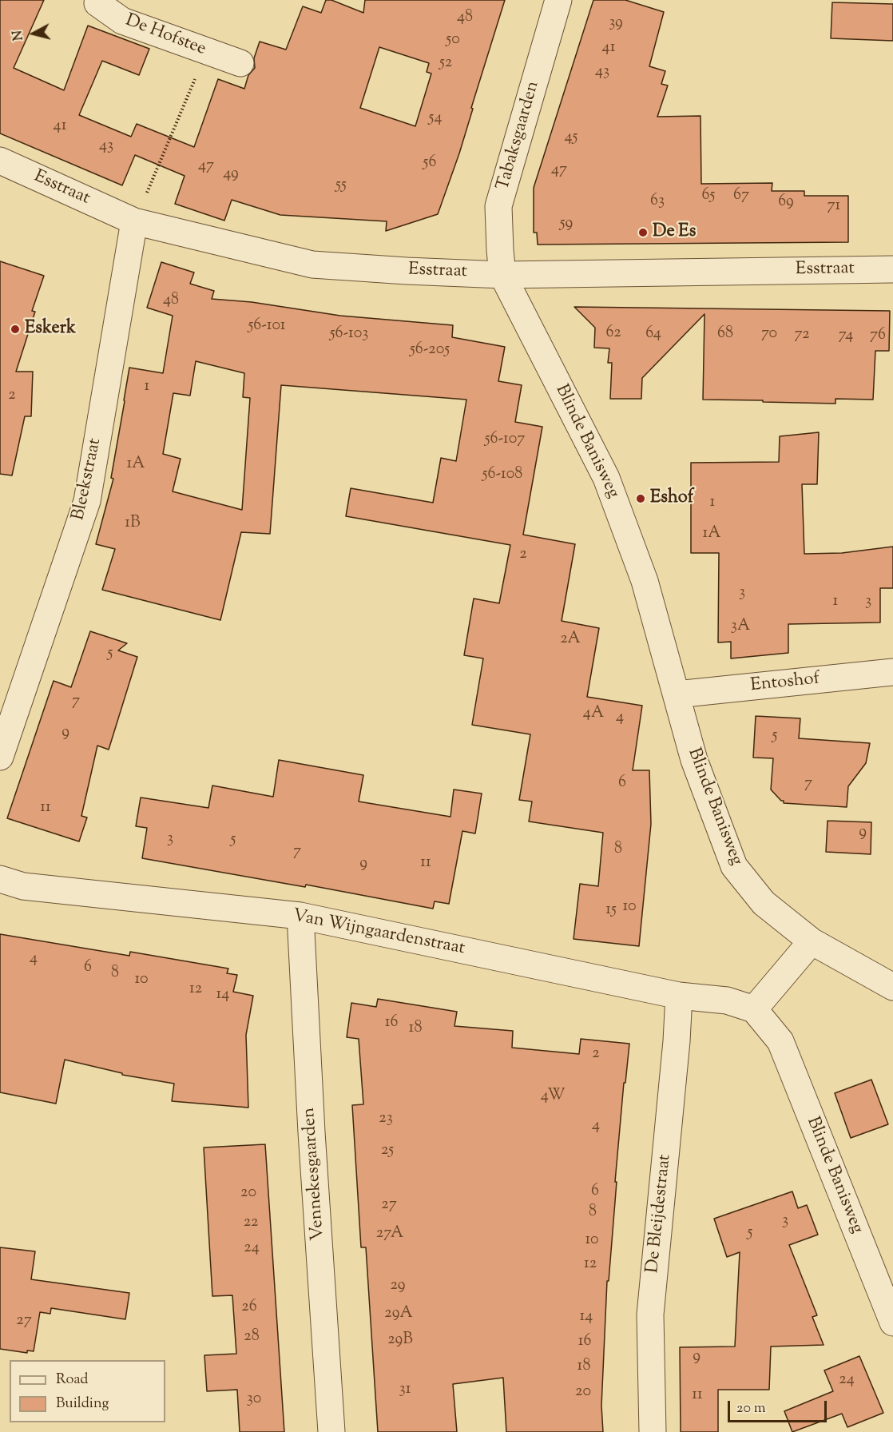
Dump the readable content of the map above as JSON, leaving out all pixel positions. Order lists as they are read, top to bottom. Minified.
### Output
{"streets":{"street":["De Hofstee","Tabaksgaarden","Esstraat","Blinde Banisweg","Bleekstraat","Entoshof","Van Wijngaardenstraat","Vennekesgaarden","De Bleijdestraat"]},"crossings":[["Tabaksgaarden","Esstraat"],["Tabaksgaarden","Blinde Banisweg"],["Esstraat","Blinde Banisweg"],["Esstraat","Bleekstraat"],["Blinde Banisweg","Entoshof"],["Blinde Banisweg","Van Wijngaardenstraat"],["Van Wijngaardenstraat","Vennekesgaarden"],["Van Wijngaardenstraat","De Bleijdestraat"]],"places":["De Es","Eskerk","Eshof"],"house_numbers":["48","39","50","41","52","43","54","41","45","43","56","47","47","49","55","65","67","63","69","71","59","48","56-101","62","56-103","64","68","70","72","74","76","56-205","1","2","56-107","1A","56-108","1","1B","1A","2","3","1","3","3A","2A","5","7","4A","4","9","5","6","7","11","9","3","5","8","7","11","9","10","15","4","6","8","10","12","14","16","18","2","4W","23","4","25","6","20","27","8","3","22","5","27A","10","24","12","29","26","29A","14","27","28","29B","16","9","18","24","31","20","11","30"],"legend":["Road","Building"],"scale_bar":"20 m","north":"left"}
